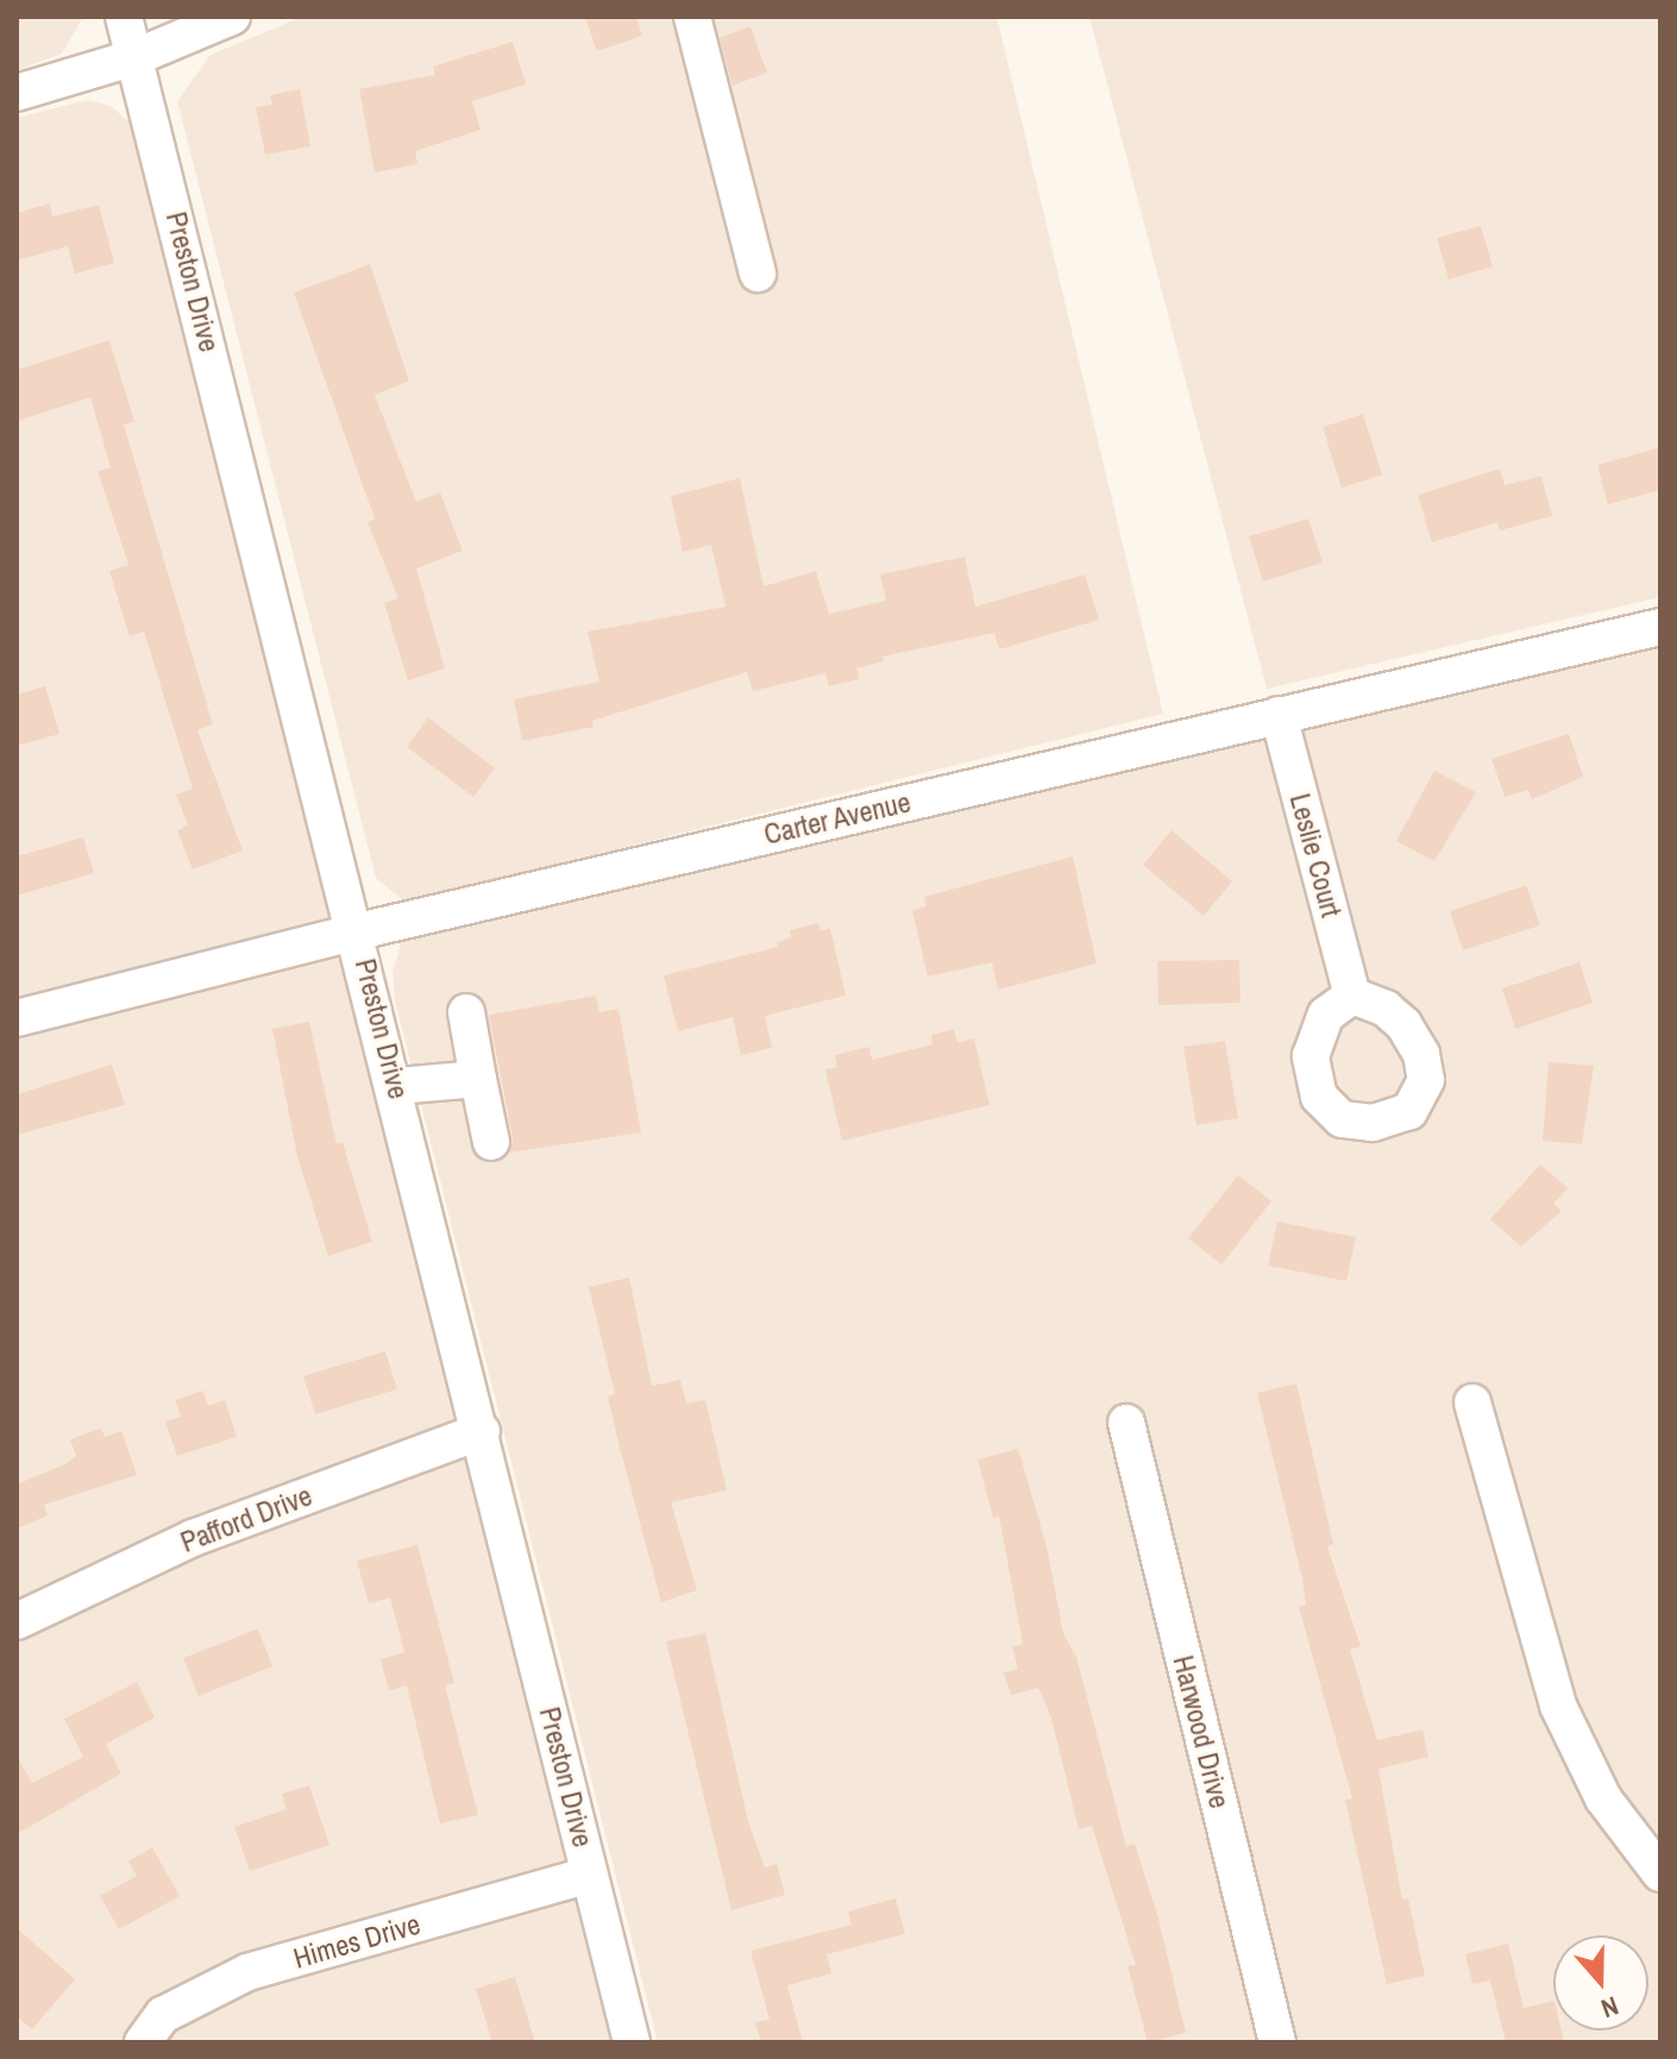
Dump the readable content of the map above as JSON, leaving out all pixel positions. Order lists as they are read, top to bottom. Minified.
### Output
{"streets":{"street":["Preston Drive","Carter Avenue","Leslie Court","Pafford Drive","Harwood Drive","Himes Drive"]},"crossings":[["Preston Drive","Carter Avenue"],["Preston Drive","Pafford Drive"],["Preston Drive","Himes Drive"],["Carter Avenue","Leslie Court"]],"north":"bottom"}
